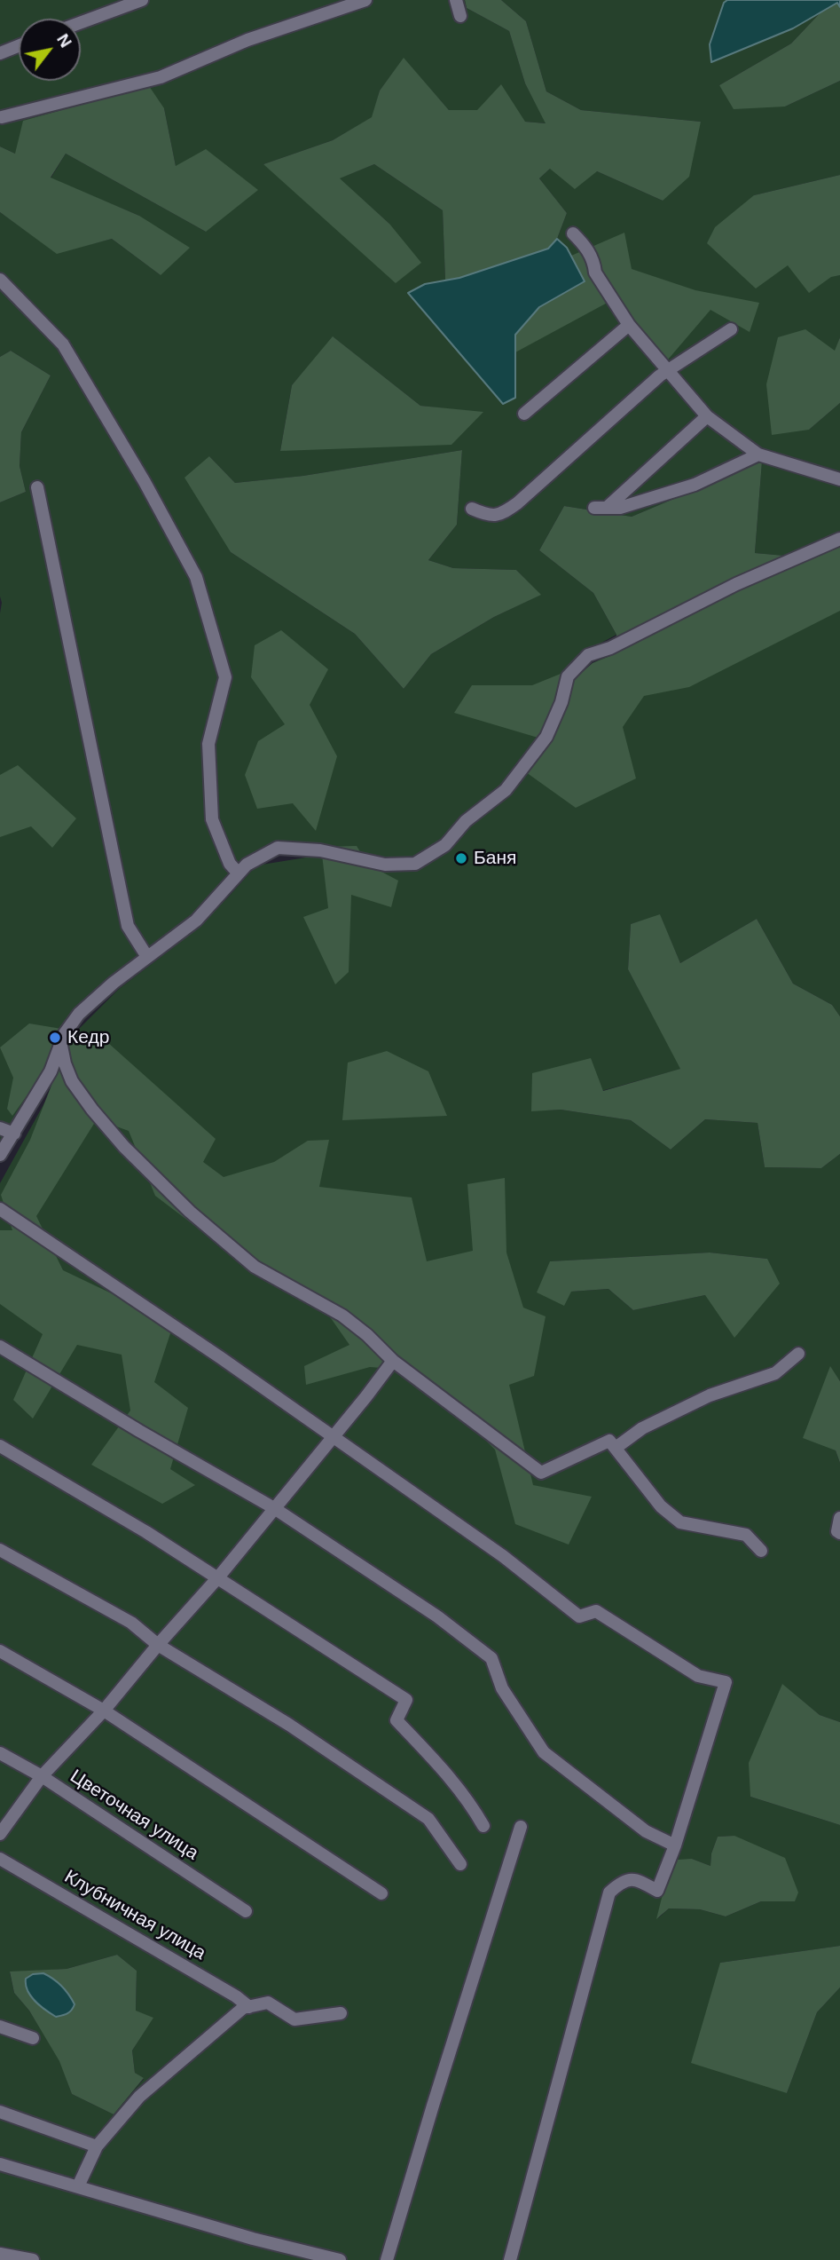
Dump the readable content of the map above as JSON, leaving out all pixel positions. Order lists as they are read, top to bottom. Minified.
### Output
{"streets":{"street":["Цветочная улица","Клубничная улица"]},"places":["Баня","Кедр"],"north":"top right"}
